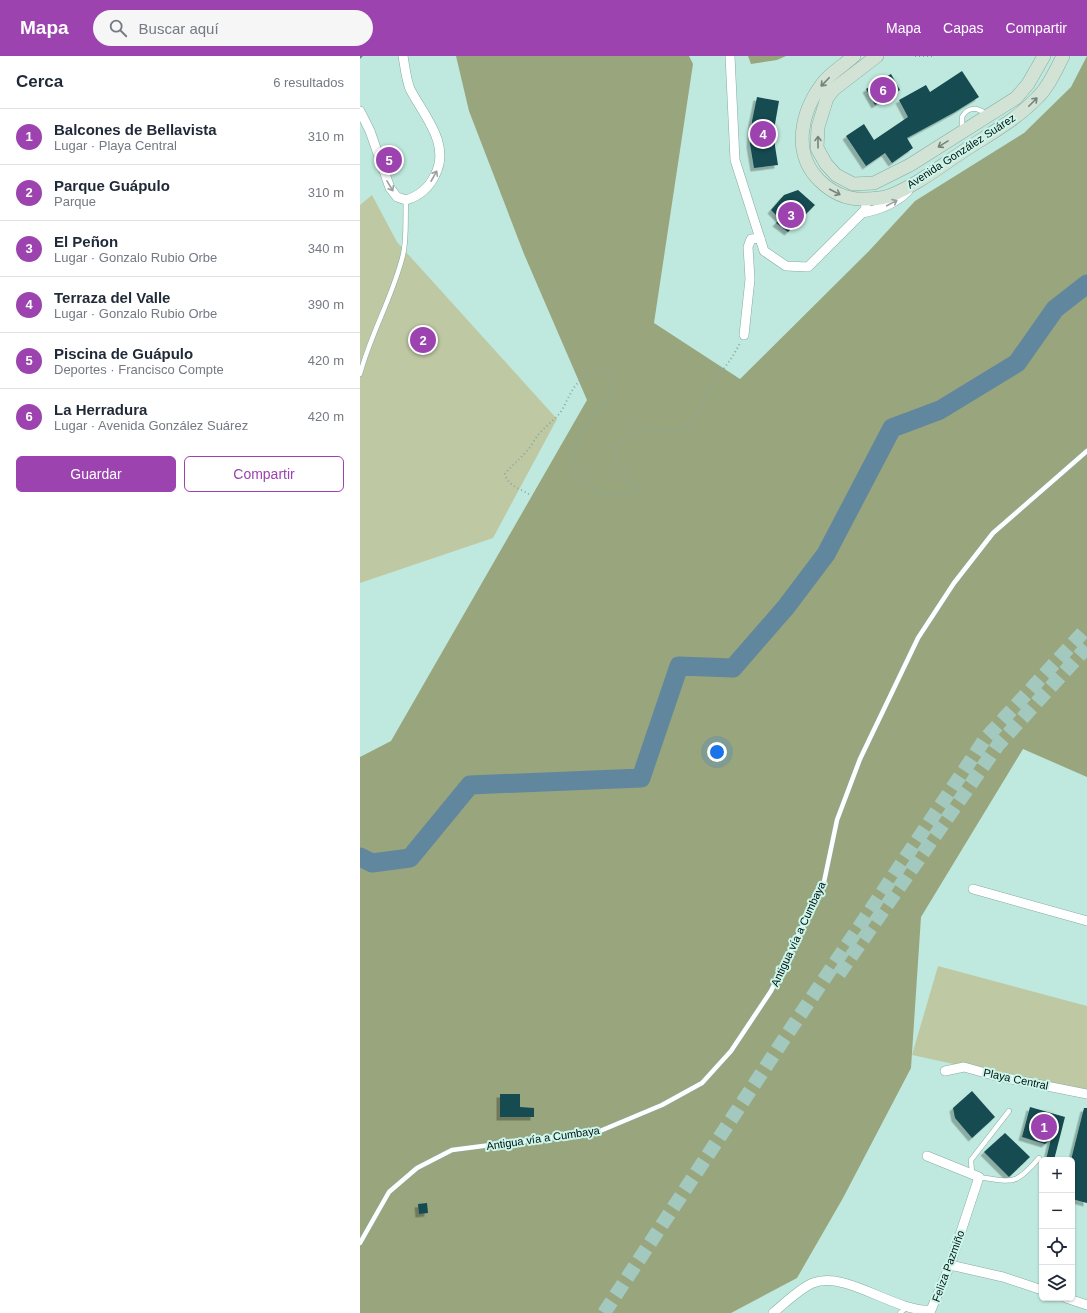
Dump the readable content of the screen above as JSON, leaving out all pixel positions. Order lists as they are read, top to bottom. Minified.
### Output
{"streets":{"main road":["Avenida González Suárez"],"street":["Playa Central","Feliza Pazmiño"],"lane":["Antigua vía a Cumbaya"]},"page":{"header":"Mapa","search":"Buscar aquí","nav":["Mapa","Capas","Compartir"],"heading":["Cerca","6 resultados"],"pins":["6","4","5","3","2","1"],"list":[{"mark":"1","name":"Balcones de Bellavista","note":"Lugar · Playa Central","value":"310 m"},{"mark":"2","name":"Parque Guápulo","note":"Parque","value":"310 m"},{"mark":"3","name":"El Peñon","note":"Lugar · Gonzalo Rubio Orbe","value":"340 m"},{"mark":"4","name":"Terraza del Valle","note":"Lugar · Gonzalo Rubio Orbe","value":"390 m"},{"mark":"5","name":"Piscina de Guápulo","note":"Deportes · Francisco Compte","value":"420 m"},{"mark":"6","name":"La Herradura","note":"Lugar · Avenida González Suárez","value":"420 m"}],"buttons":["Guardar","Compartir"],"map_buttons":["+","−"]}}
